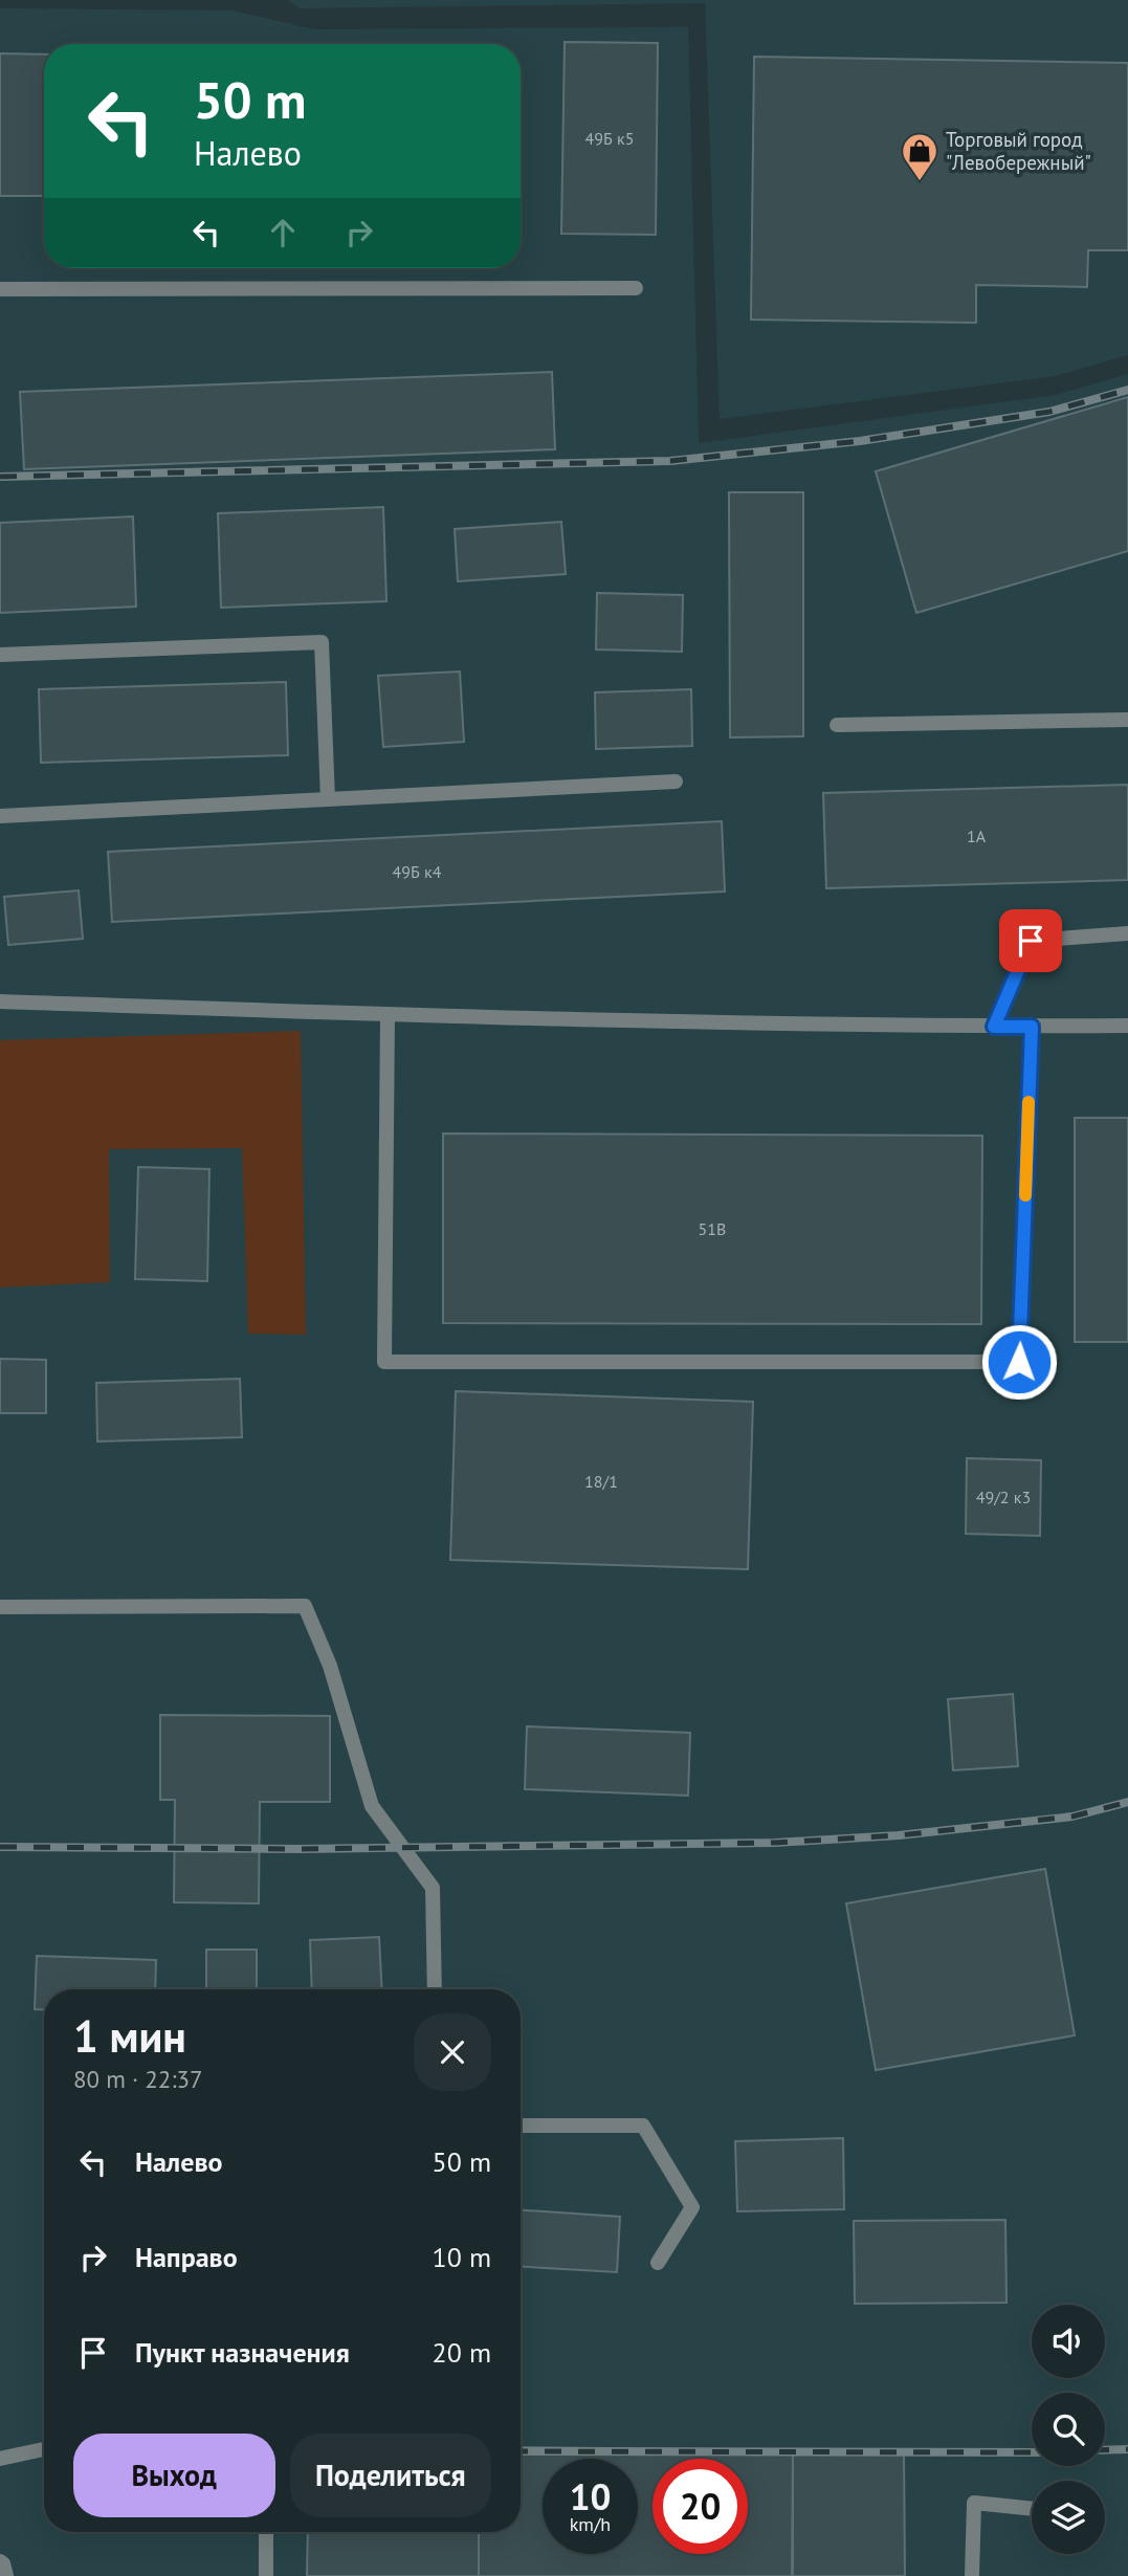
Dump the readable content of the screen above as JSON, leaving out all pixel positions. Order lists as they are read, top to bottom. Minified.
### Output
{"places":{"shop":["Торговый город \"Левобережный\""]},"house_numbers":["49Б к5","1А","49Б к4","51В","18/1","49/2 к3"],"page":{"turn":["50 m","Налево"],"heading":["1 мин","80 m · 22:37"],"list":[{"name":"Налево","value":"50 m"},{"name":"Направо","value":"10 m"},{"name":"Пункт назначения","value":"20 m"}],"buttons":["Выход","Поделиться"],"speed":"10 km/h","limit":"20"}}
